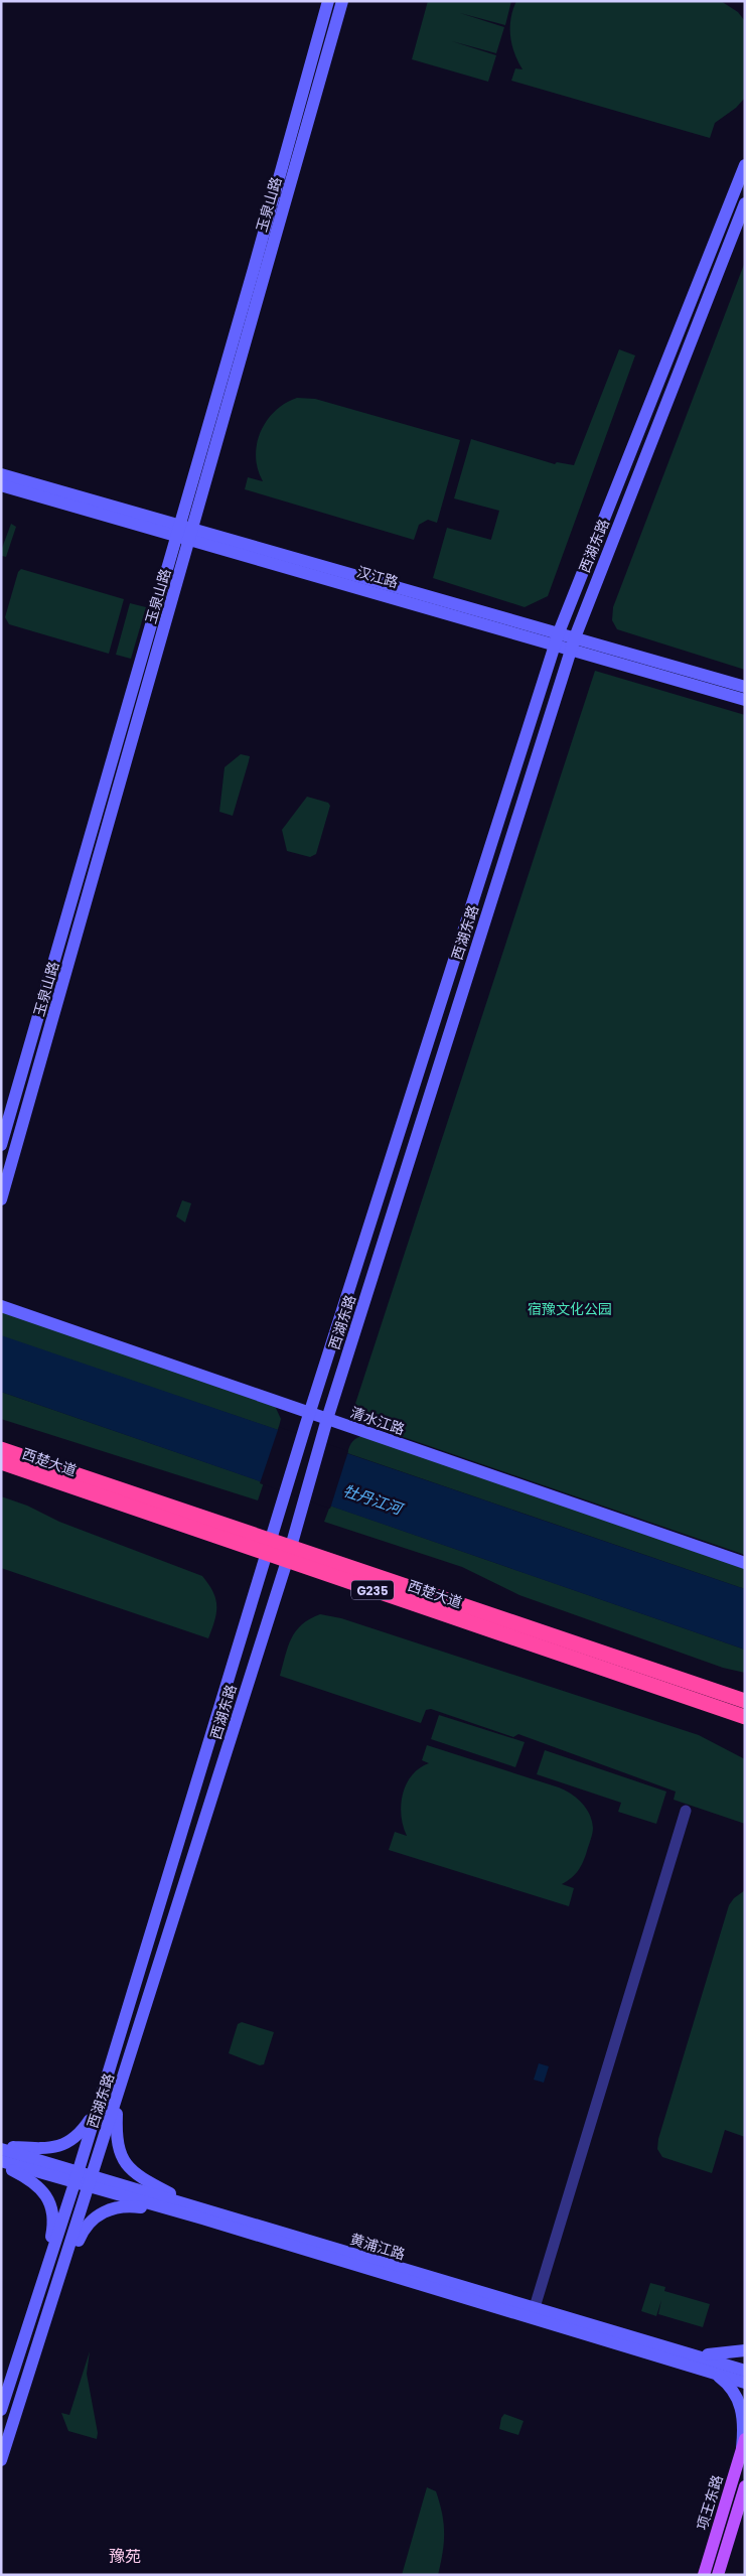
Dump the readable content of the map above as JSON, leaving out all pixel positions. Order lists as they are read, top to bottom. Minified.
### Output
{"streets":{"highway":["西楚大道","G235"],"main road":["项王东路"],"street":["玉泉山路","西湖东路","汉江路","清水江路","黄浦江路"]},"crossings":[["玉泉山路","汉江路"],["西湖东路","汉江路"],["西湖东路","清水江路"],["西湖东路","西楚大道"],["西湖东路","黄浦江路"]],"districts":["豫苑"],"water":["牡丹江河"],"parks":["宿豫文化公园"]}
